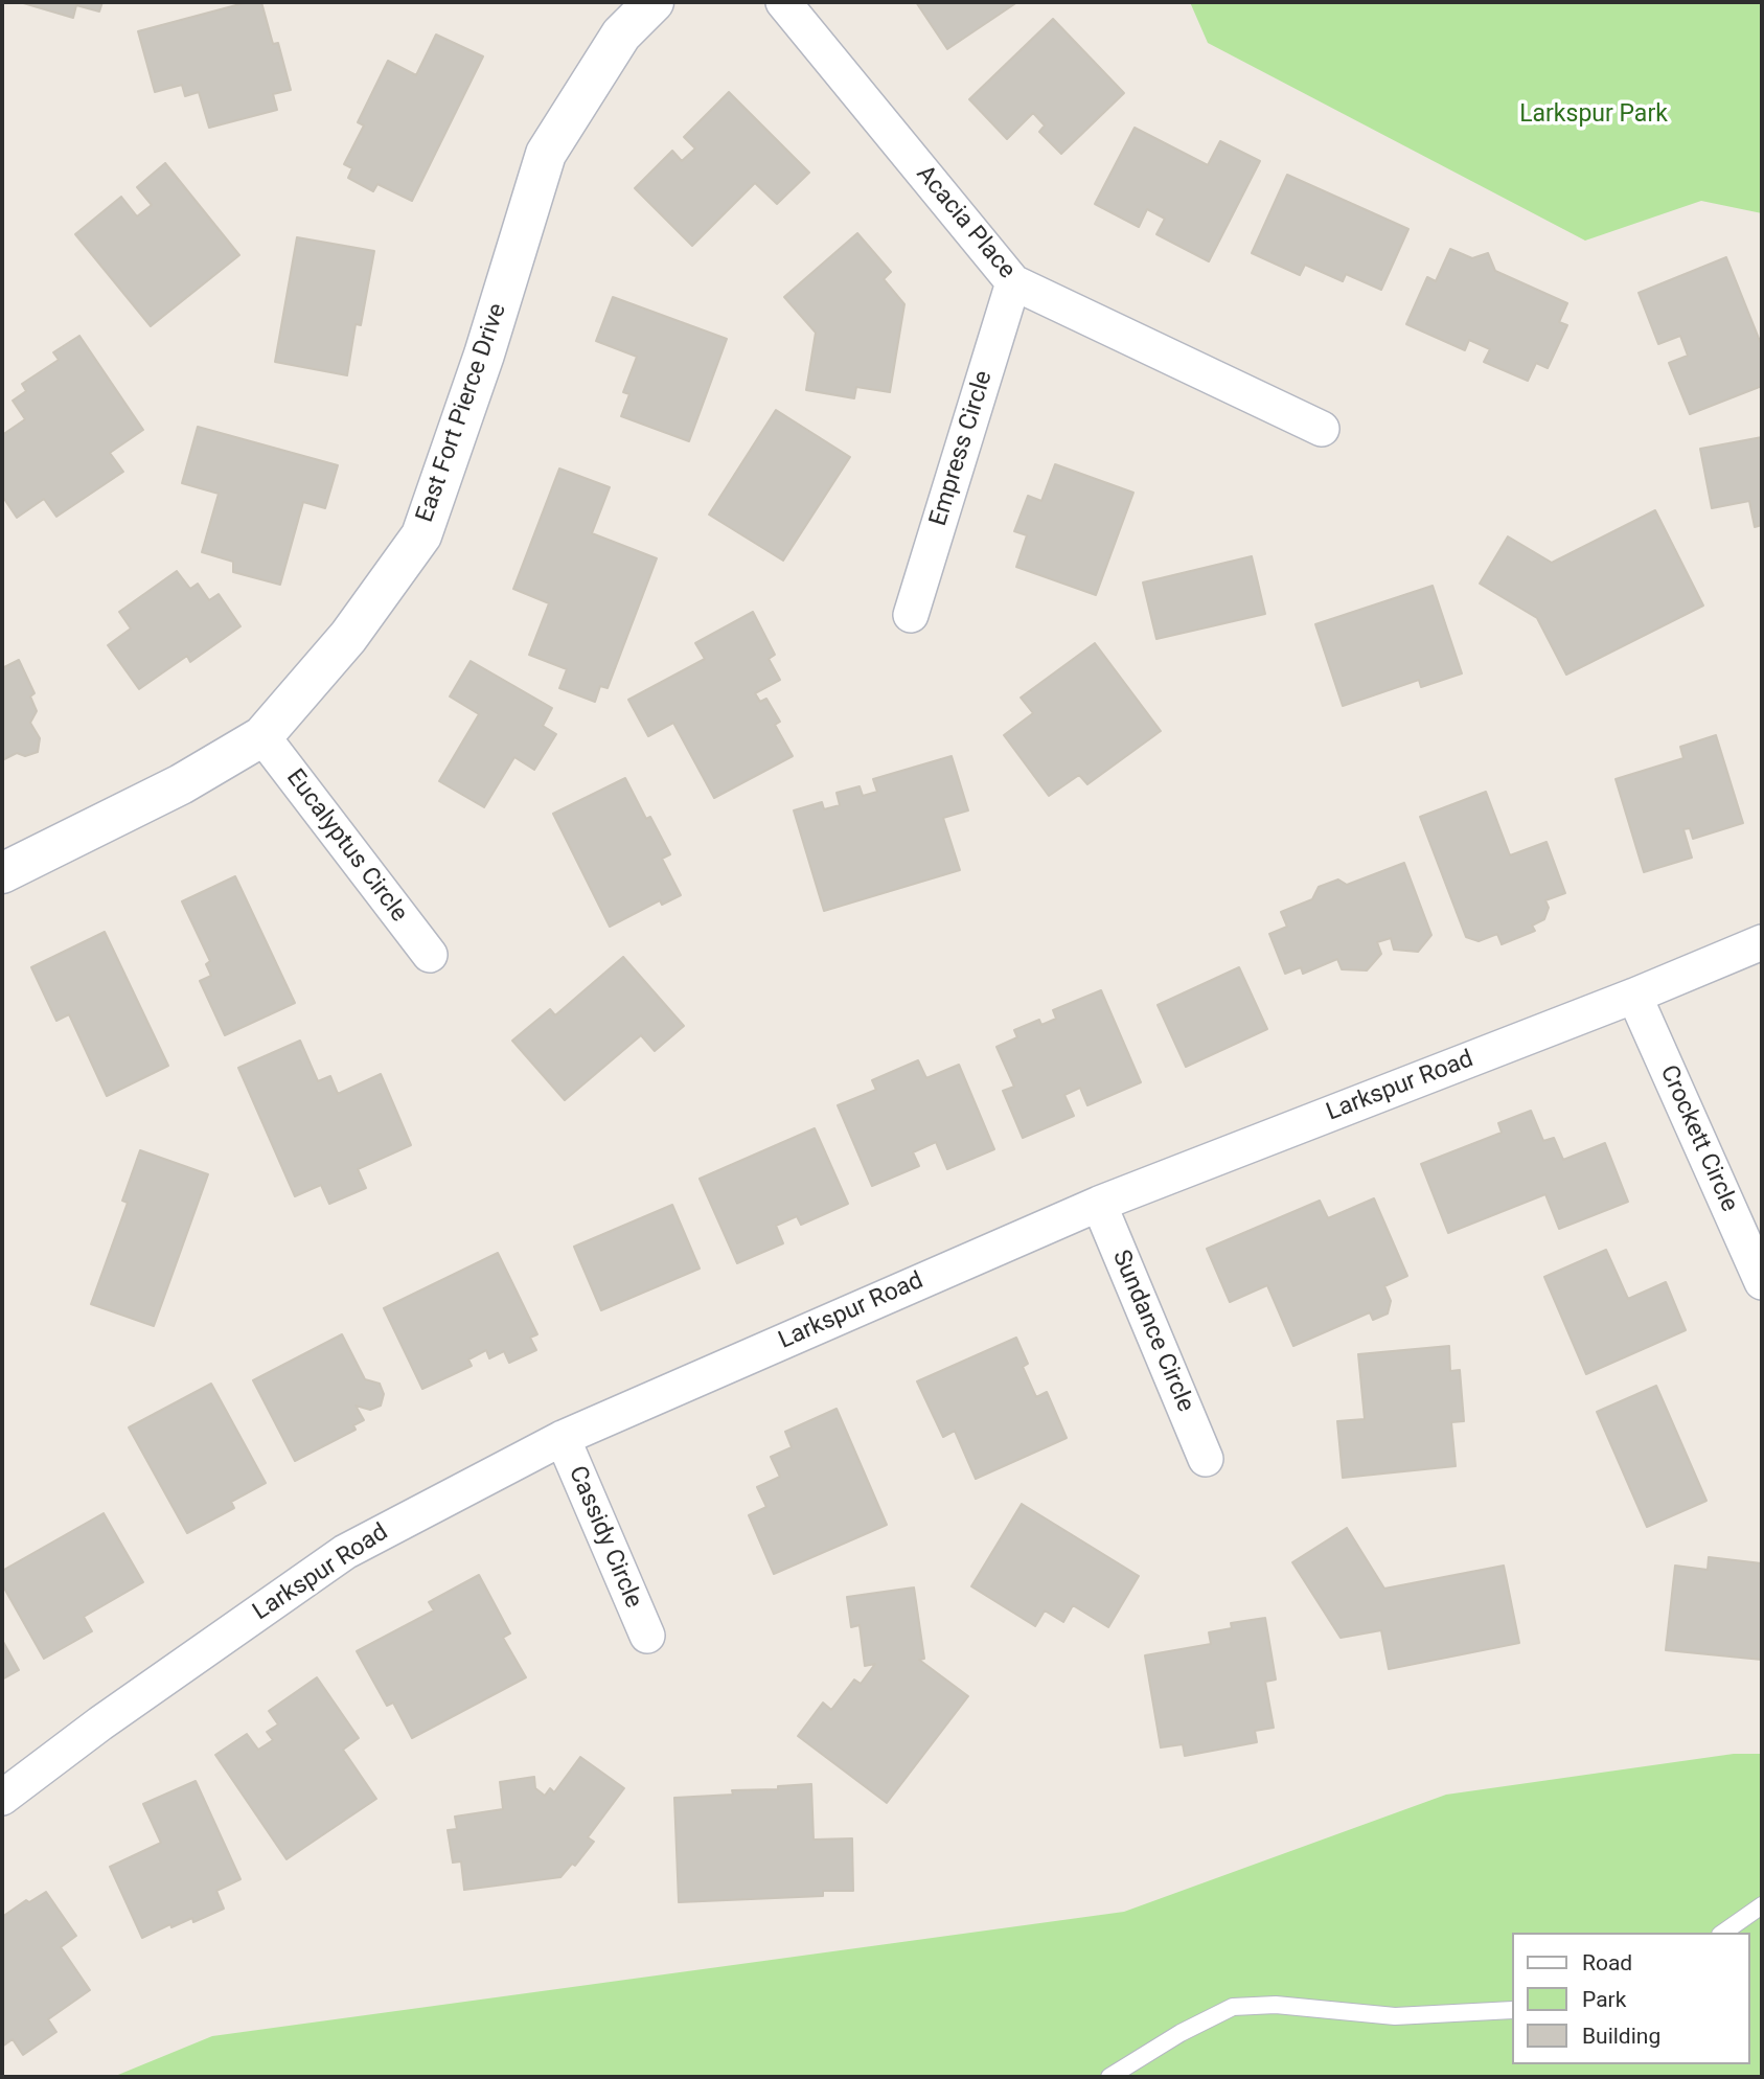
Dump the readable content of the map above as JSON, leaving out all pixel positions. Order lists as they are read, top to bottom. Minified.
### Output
{"streets":{"street":["Acacia Place","East Fort Pierce Drive","Empress Circle","Eucalyptus Circle","Larkspur Road","Crockett Circle","Sundance Circle","Cassidy Circle"]},"crossings":[["Acacia Place","Empress Circle"],["East Fort Pierce Drive","Eucalyptus Circle"],["Larkspur Road","Crockett Circle"],["Larkspur Road","Sundance Circle"],["Larkspur Road","Cassidy Circle"]],"parks":["Larkspur Park"],"legend":["Road","Park","Building"]}
